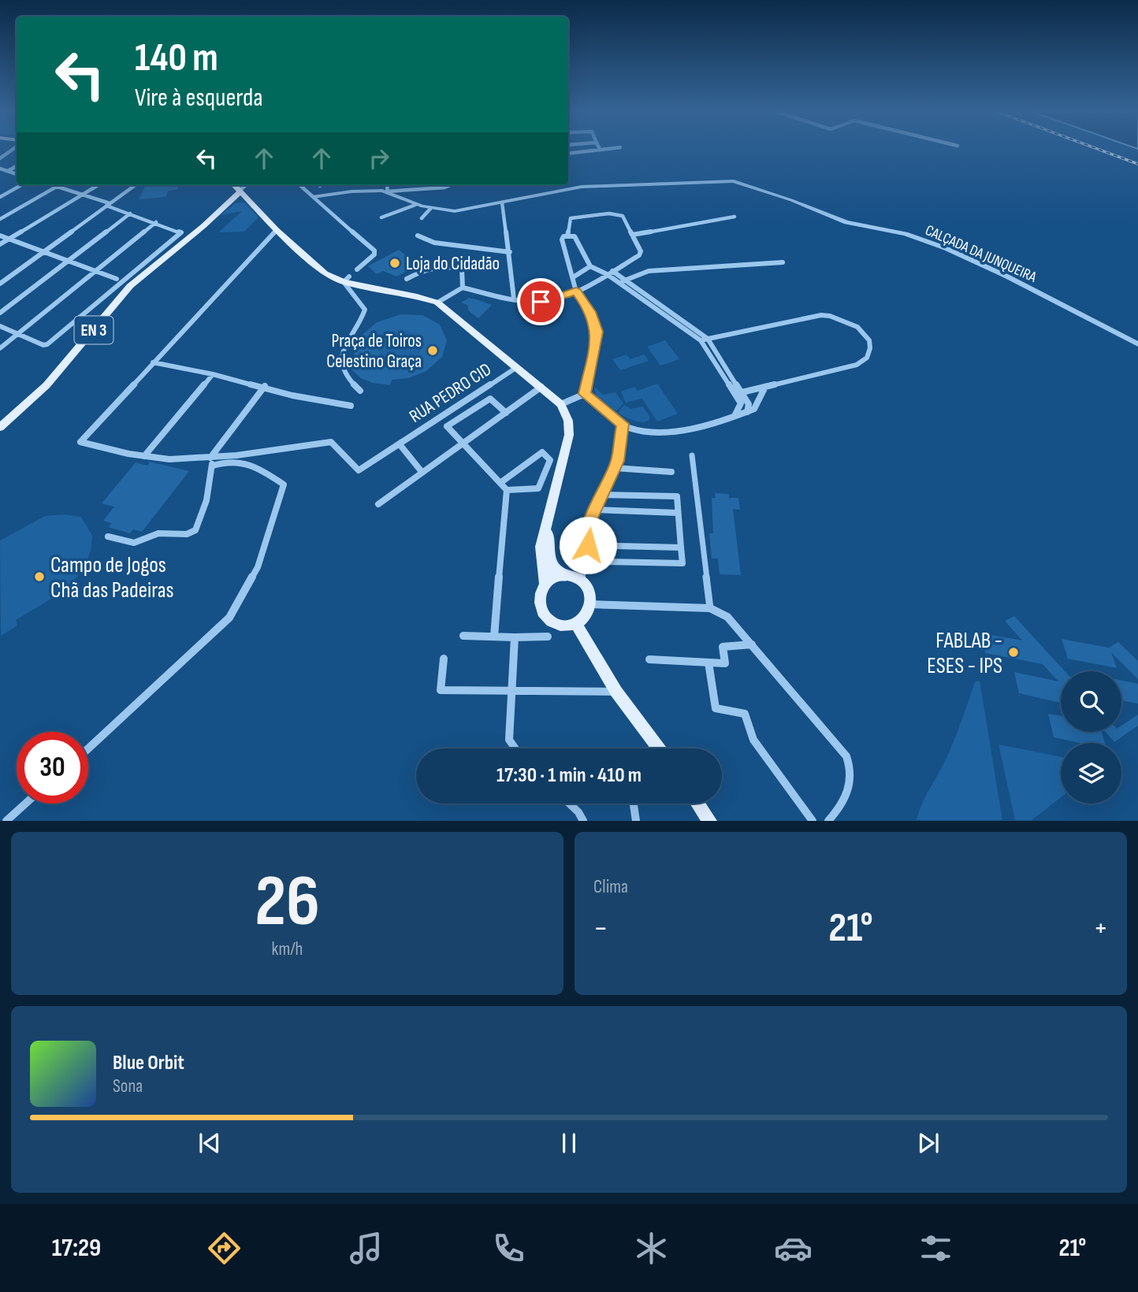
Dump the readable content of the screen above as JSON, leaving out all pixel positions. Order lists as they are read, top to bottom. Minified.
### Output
{"streets":{"main road":["EN 3"],"street":["CALÇADA DA JUNQUEIRA","RUA PEDRO CID"]},"places":["Loja do Cidadão","Praça de Toiros Celestino Graça","Campo de Jogos Chã das Padeiras","FABLAB - ESES - IPS"],"page":{"turn":["140 m","Vire à esquerda"],"limit":"30","trip":"17:30 · 1 min · 410 m","tile":[["26","km/h"],"Clima"],"heat":["−","21°","+"],"song":["Blue Orbit","Sona"],"tabs":["17:29","21°"]}}
